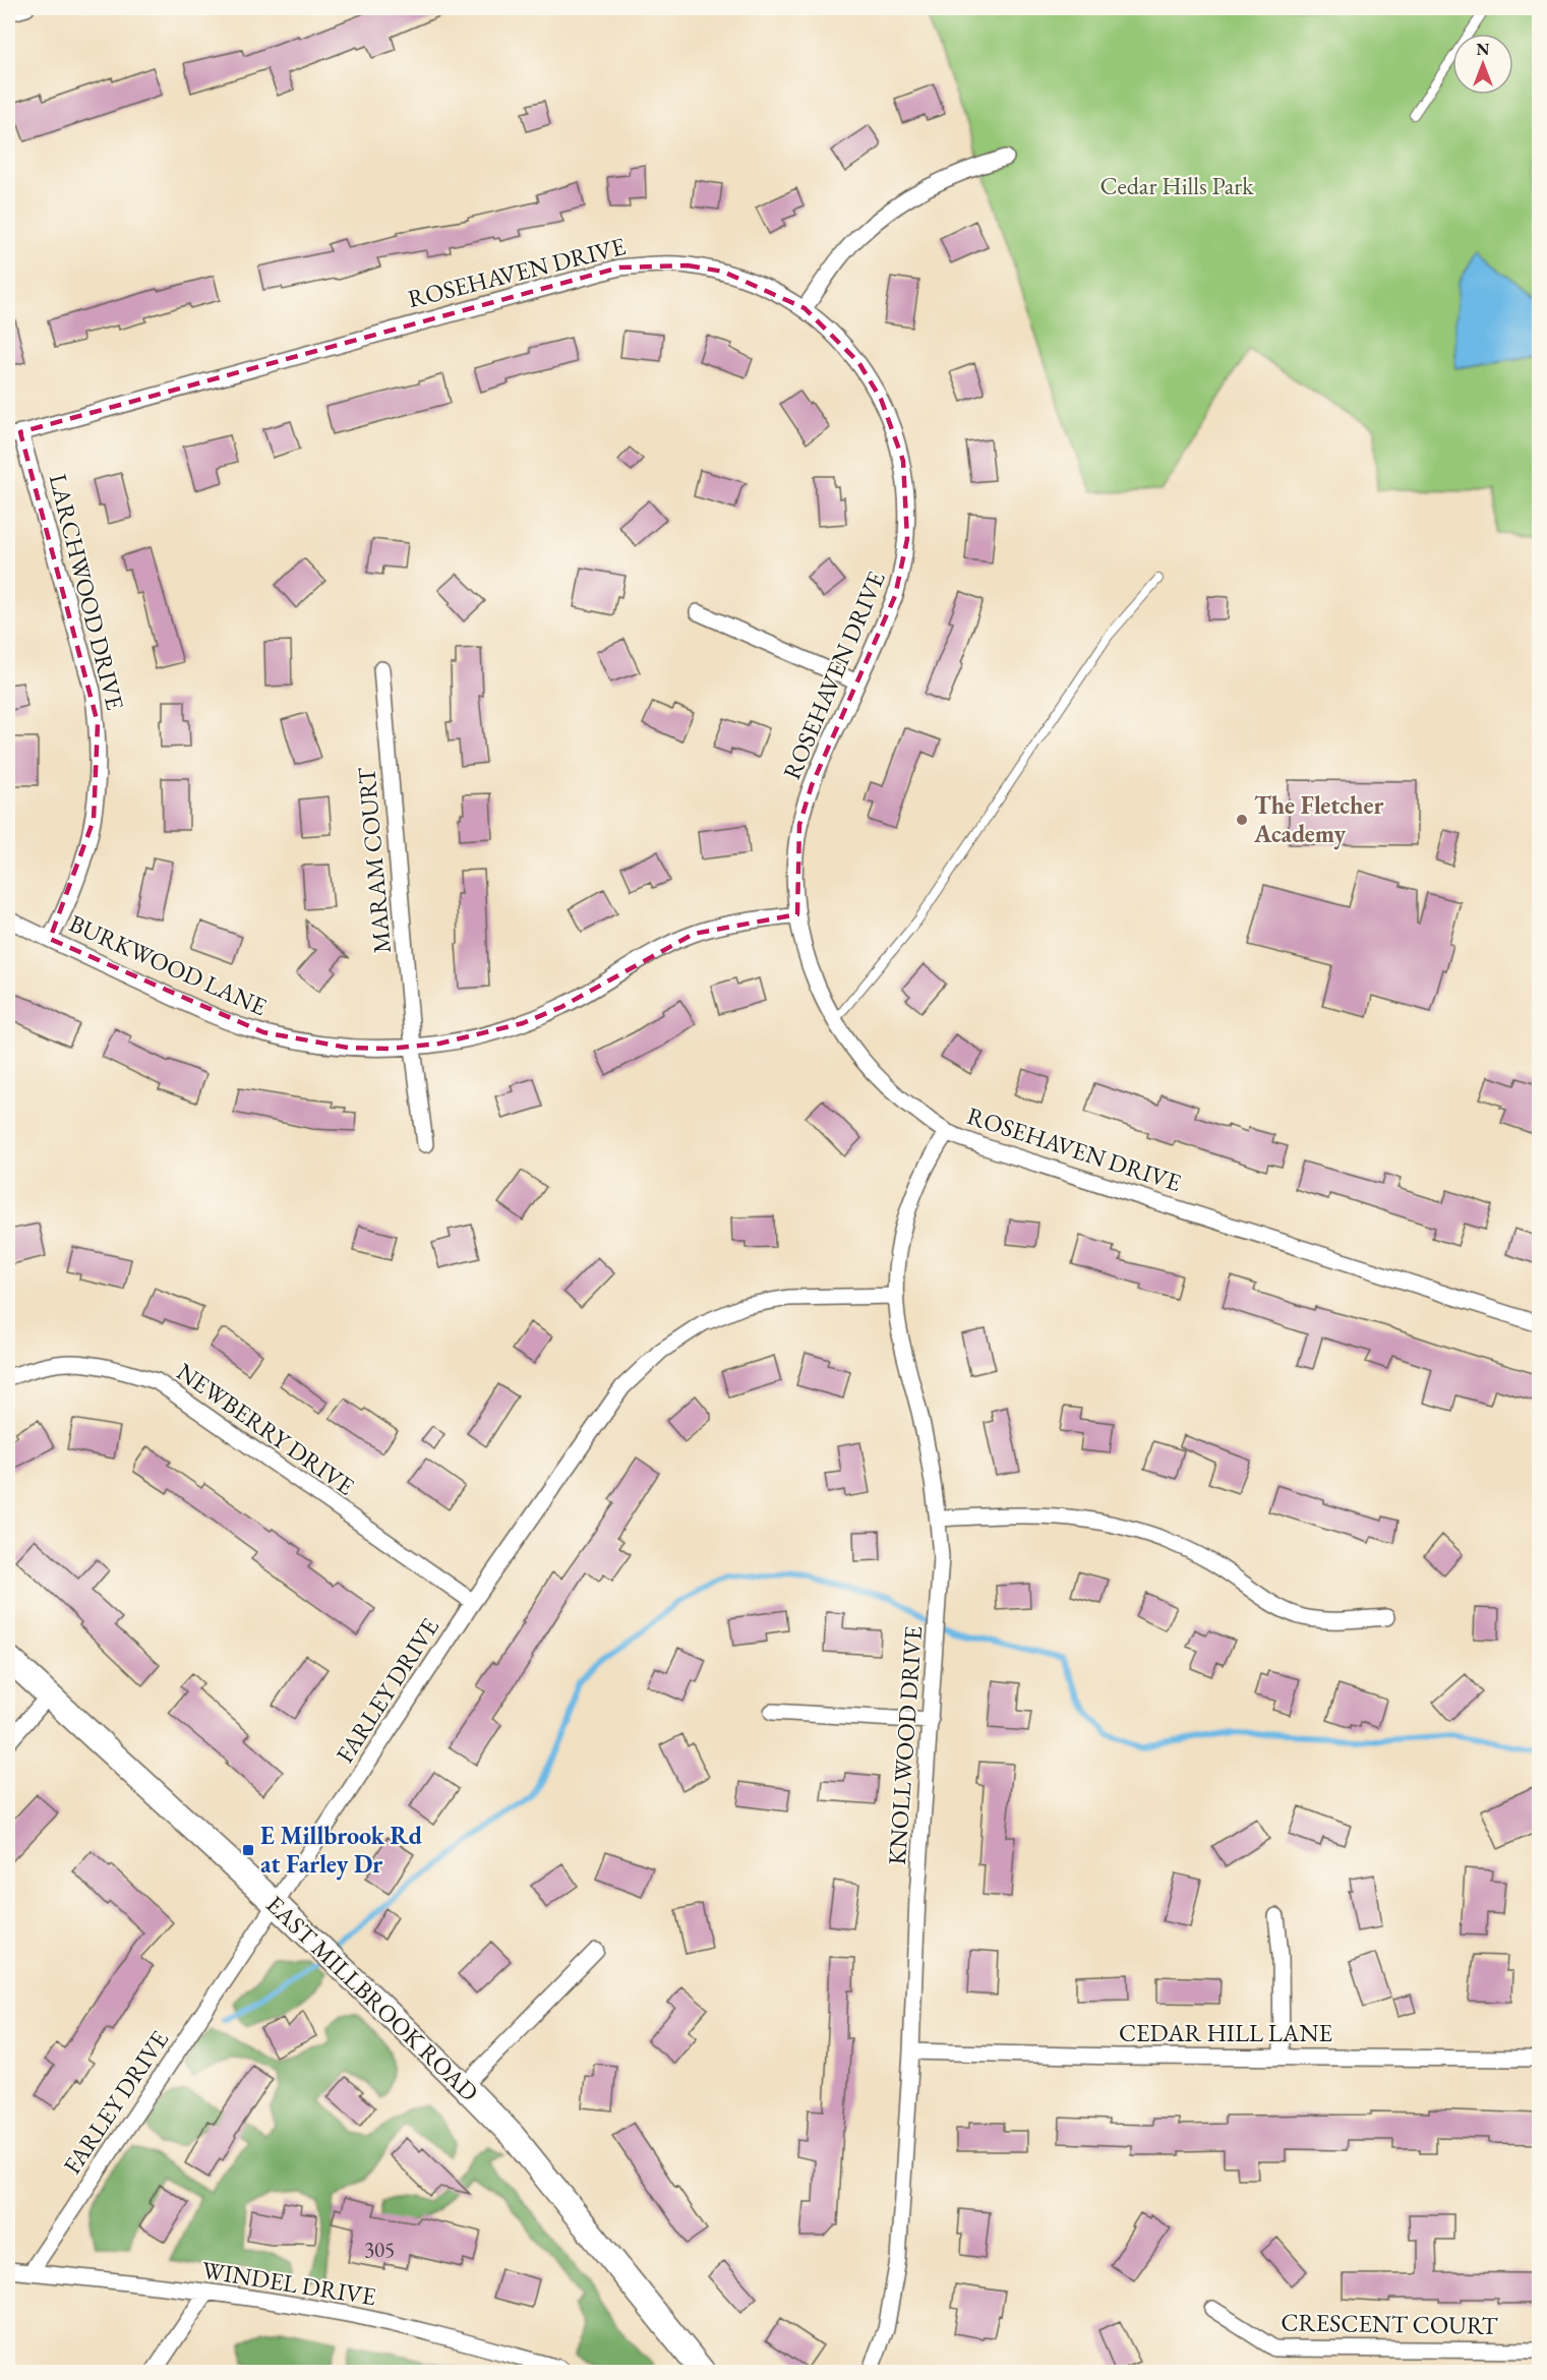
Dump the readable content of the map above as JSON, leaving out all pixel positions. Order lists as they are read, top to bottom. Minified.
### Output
{"streets":{"main road":["EAST MILLBROOK ROAD"],"street":["ROSEHAVEN DRIVE","LARCHWOOD DRIVE","MARAM COURT","BURKWOOD LANE","NEWBERRY DRIVE","FARLEY DRIVE","KNOLLWOOD DRIVE","CEDAR HILL LANE","WINDEL DRIVE","CRESCENT COURT"]},"crossings":[["ROSEHAVEN DRIVE","LARCHWOOD DRIVE"],["ROSEHAVEN DRIVE","BURKWOOD LANE"],["ROSEHAVEN DRIVE","KNOLLWOOD DRIVE"],["LARCHWOOD DRIVE","BURKWOOD LANE"],["MARAM COURT","BURKWOOD LANE"],["NEWBERRY DRIVE","FARLEY DRIVE"],["FARLEY DRIVE","KNOLLWOOD DRIVE"],["FARLEY DRIVE","EAST MILLBROOK ROAD"],["FARLEY DRIVE","WINDEL DRIVE"],["KNOLLWOOD DRIVE","CEDAR HILL LANE"]],"parks":["Cedar Hills Park"],"places":{"other":["The Fletcher Academy"],"transit":["E Millbrook Rd at Farley Dr"]},"house_numbers":["305"],"north":"top"}
